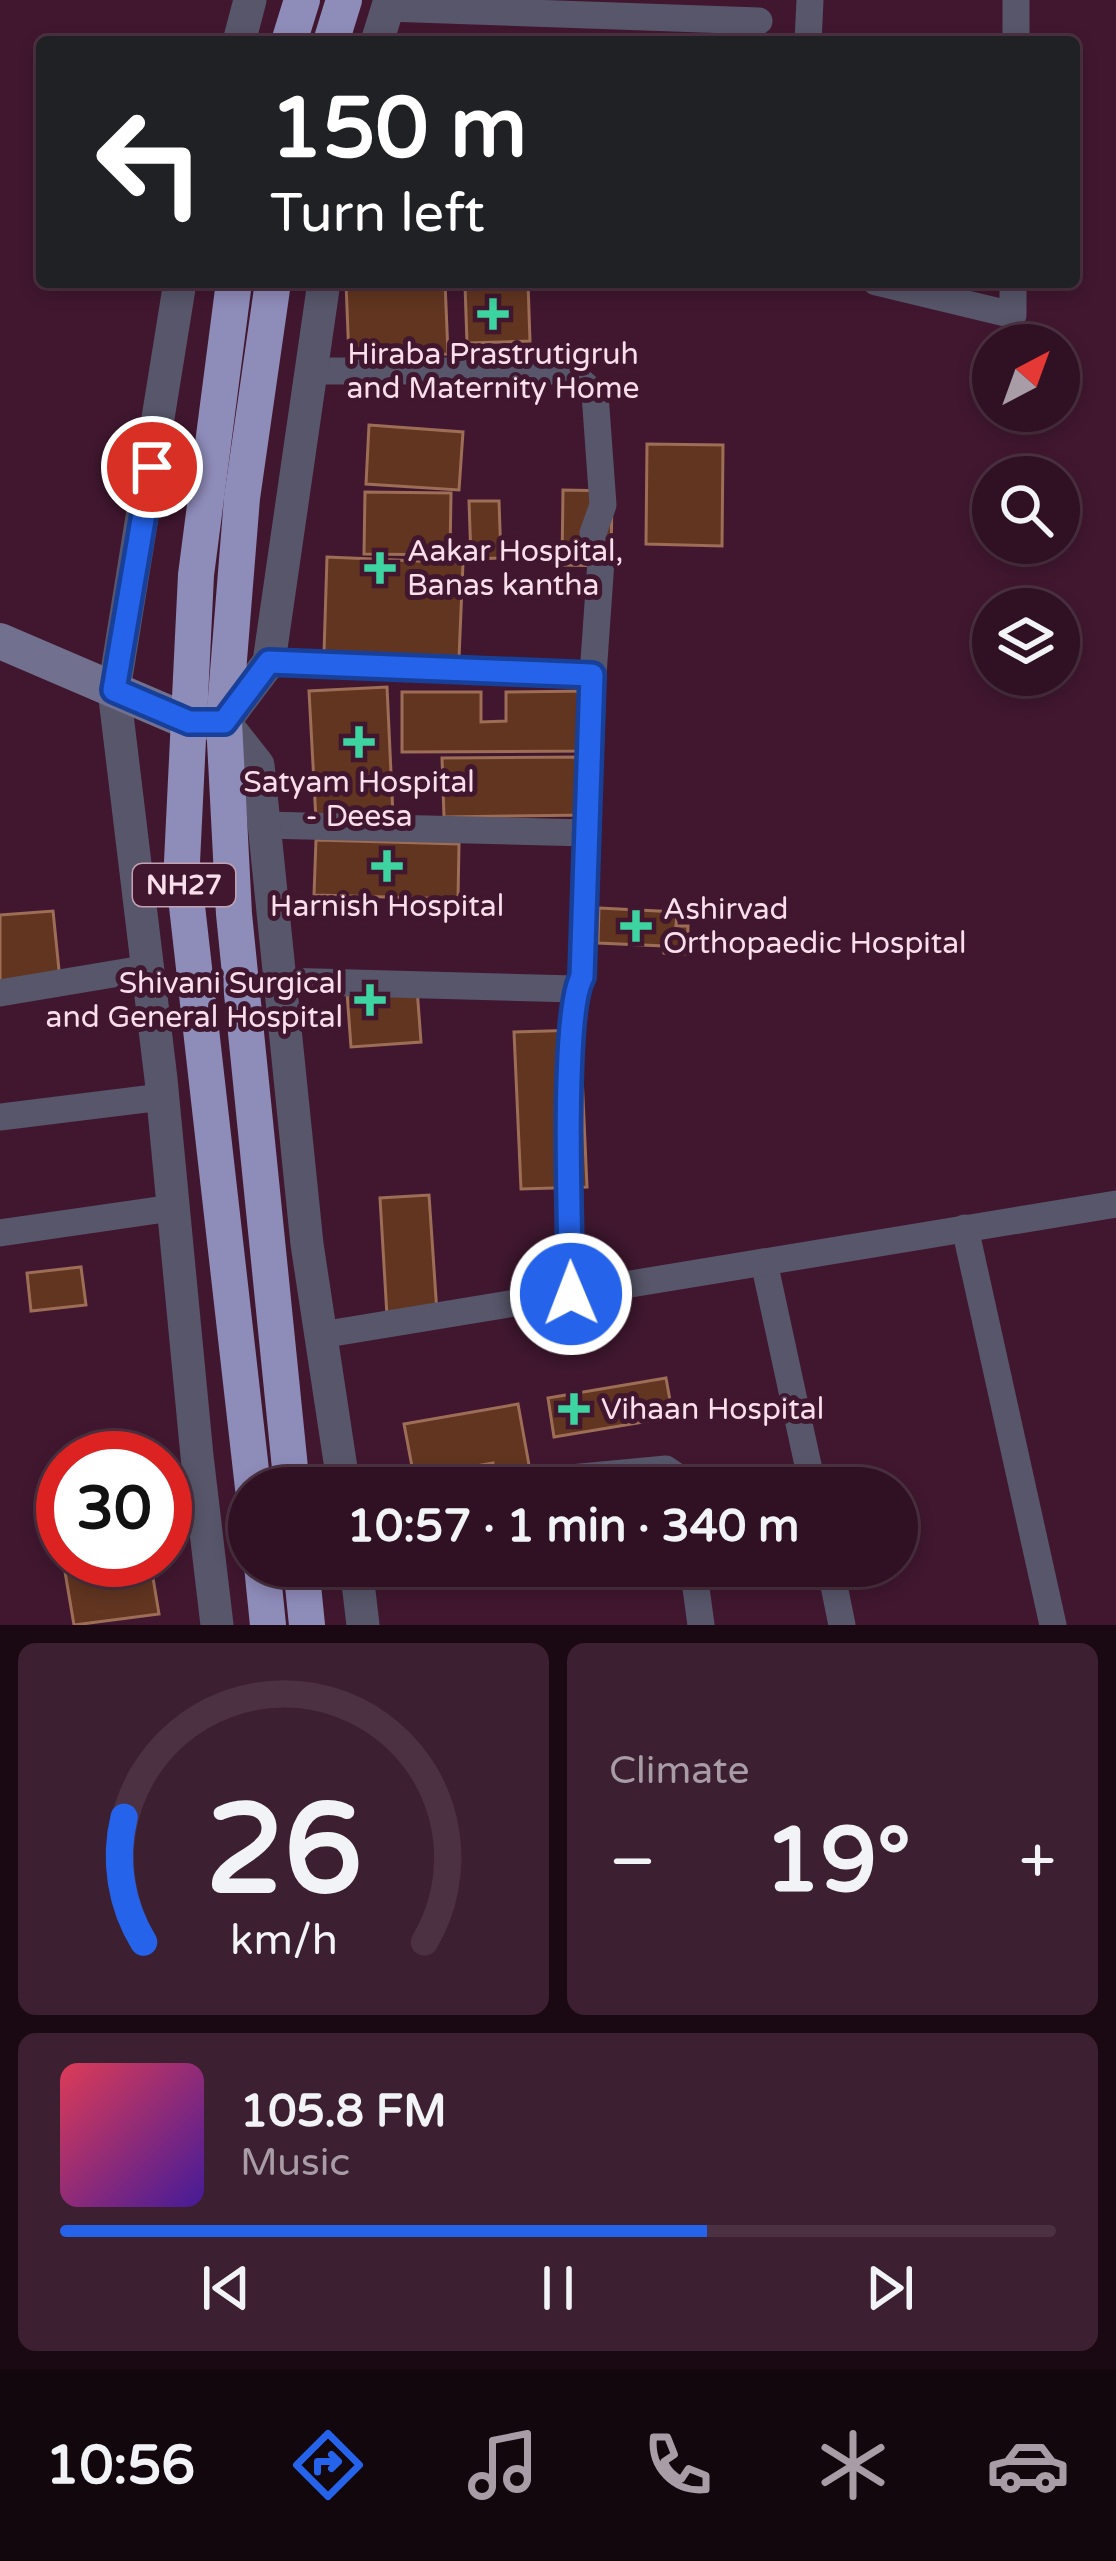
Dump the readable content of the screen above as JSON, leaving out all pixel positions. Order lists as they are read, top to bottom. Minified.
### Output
{"streets":{"highway":["NH27"]},"places":{"health":["Hiraba Prastrutigruh and Maternity Home","Aakar Hospital, Banas kantha","Satyam Hospital - Deesa","Harnish Hospital","Ashirvad Orthopaedic Hospital","Shivani Surgical and General Hospital","Vihaan Hospital"]},"north":"top right","page":{"turn":["150 m","Turn left"],"limit":"30","trip":"10:57 · 1 min · 340 m","tile":"Climate","heat":["−","19°","+"],"song":["105.8 FM","Music"],"tabs":"10:56","gauge":["26","km/h"]}}
